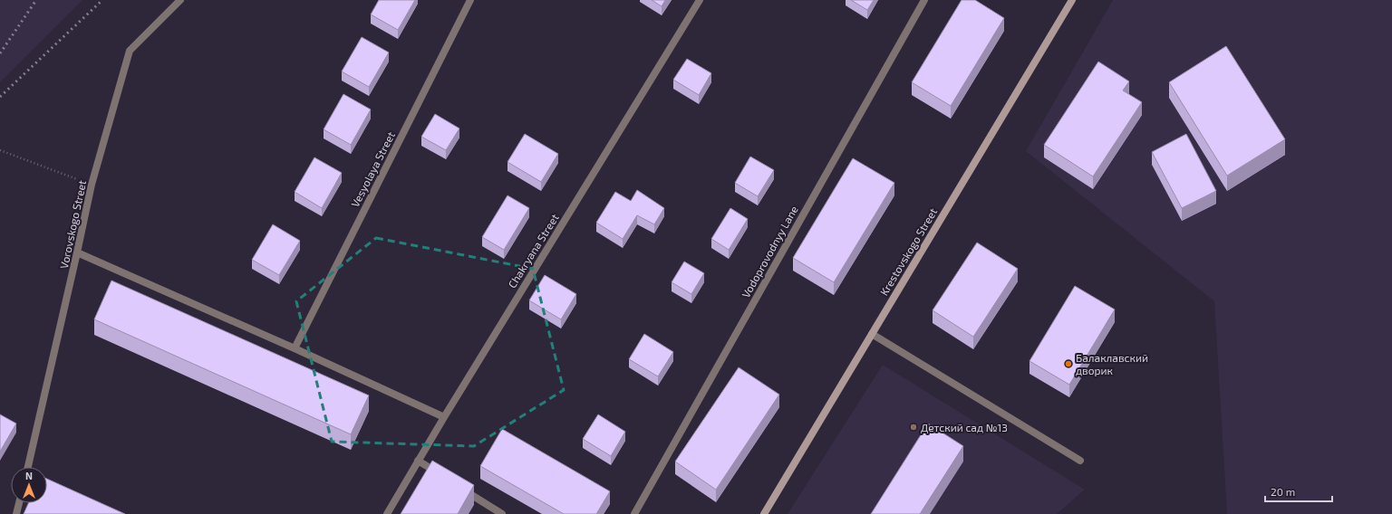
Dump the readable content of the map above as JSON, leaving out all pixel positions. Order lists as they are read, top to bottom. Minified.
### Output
{"streets":{"main road":["Krestovskogo Street"],"street":["Vesyolaya Street","Vorovskogo Street","Chakryana Street","Vodoprovodnyy Lane"]},"places":["Балаклавский дворик","Детский сад №13"],"scale_bar":"20 m","north":"top"}
